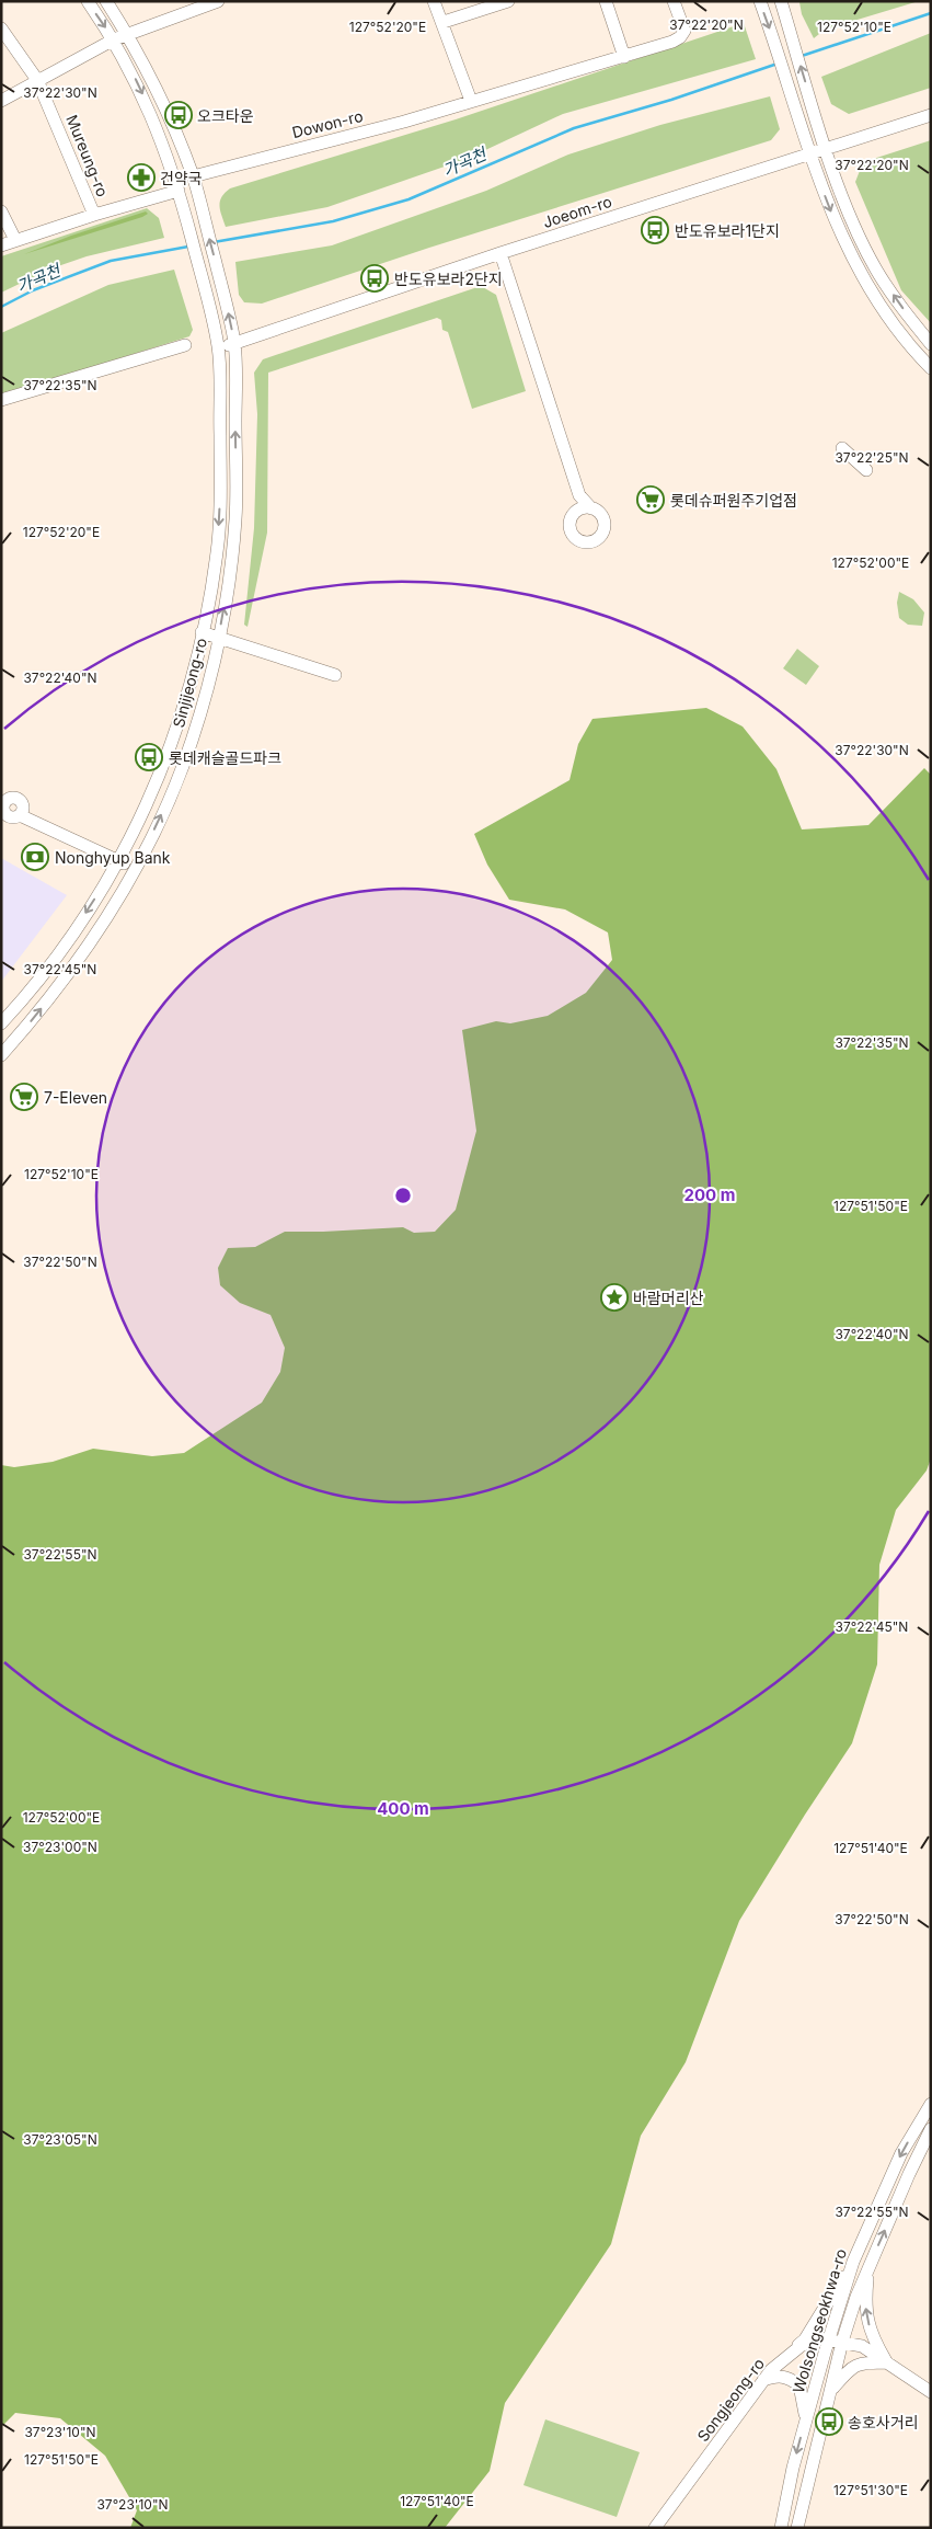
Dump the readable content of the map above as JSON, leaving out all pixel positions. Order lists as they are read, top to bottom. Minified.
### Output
{"streets":{"street":["Dowon-ro","Mureung-ro","Joeom-ro","Sinjijeong-ro","Wolsongseokhwa-ro","Songjeong-ro"]},"crossings":[["Dowon-ro","Sinjijeong-ro"],["Mureung-ro","Sinjijeong-ro"],["Joeom-ro","Sinjijeong-ro"],["Wolsongseokhwa-ro","Songjeong-ro"]],"water":["가곡천"],"places":{"bus stop":["오크타운","반도유보라1단지","반도유보라2단지","롯데캐슬골드파크","송호사거리"],"pharmacy":["건약국"],"supermarket":["롯데슈퍼원주기업점","7-Eleven"],"bank":["Nonghyup Bank"],"place":["바람머리산"]},"coordinates":["37°22'20\"N","127°52'20\"E","127°52'10\"E","37°22'30\"N","37°22'35\"N","37°22'25\"N","127°52'00\"E","37°22'40\"N","37°22'45\"N","127°51'50\"E","37°22'50\"N","37°22'55\"N","37°23'00\"N","127°51'40\"E","37°23'05\"N","37°23'10\"N","127°51'30\"E"],"rings":["200 m","400 m"]}
